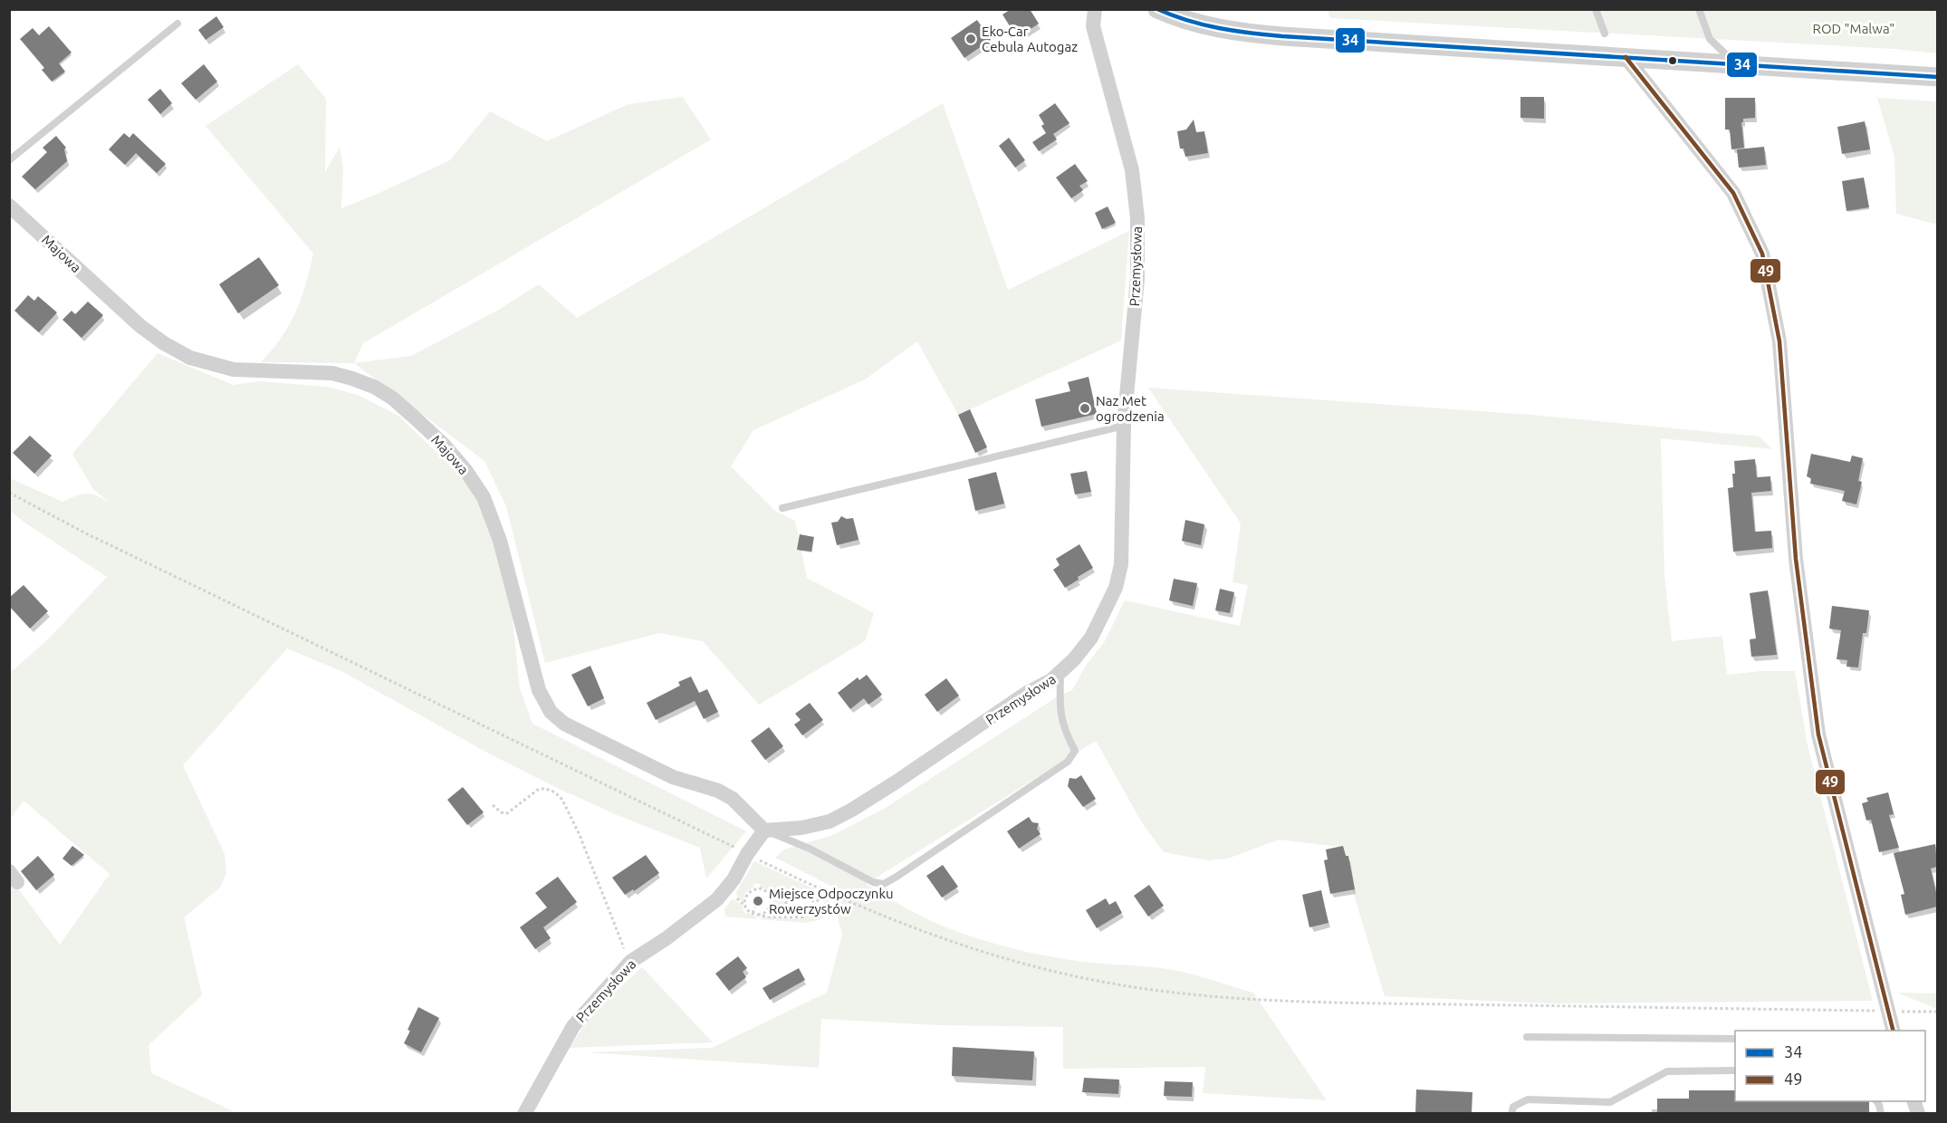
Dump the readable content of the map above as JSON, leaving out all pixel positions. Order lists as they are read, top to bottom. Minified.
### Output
{"streets":{"street":["Majowa","Przemysłowa"]},"crossings":[["Majowa","Przemysłowa"]],"parks":["ROD \"Malwa\""],"places":["Eko-Car Cebula Autogaz","Naz Met ogrodzenia","Miejsce Odpoczynku Rowerzystów"],"lines":["transit line 34","transit line 49"],"legend":["34","49"]}
